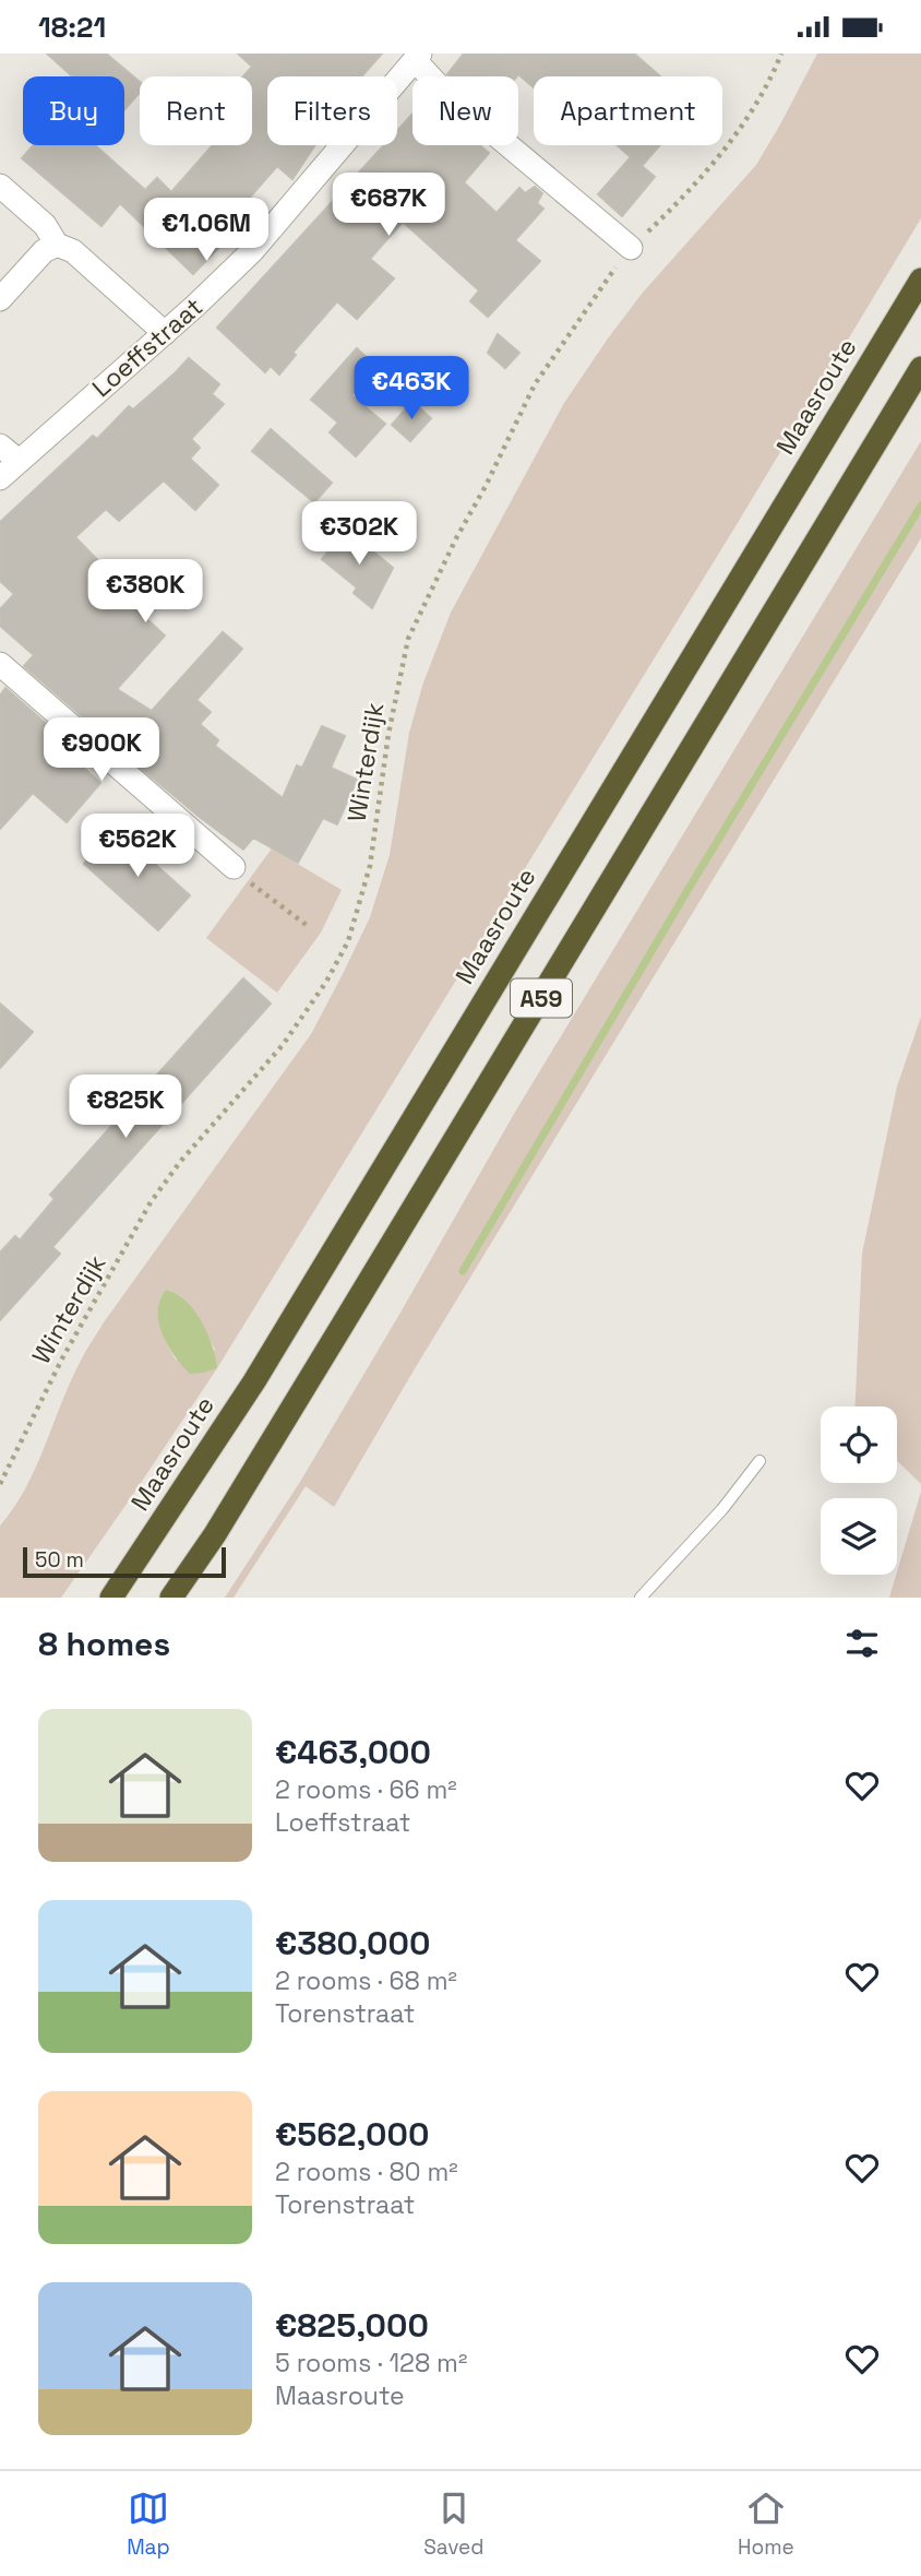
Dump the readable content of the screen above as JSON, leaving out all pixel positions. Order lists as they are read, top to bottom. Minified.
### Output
{"streets":{"highway":["Maasroute","A59"],"street":["Loeffstraat"],"path":["Winterdijk"]},"crossings":[["Maasroute","A59"]],"scale_bar":"50 m","page":{"status":"18:21","chip":["Buy","Rent","Filters","New","Apartment"],"price":["€687K","€1.06M","€463K","€302K","€380K","€900K","€562K","€825K"],"scale":"50 m","heading":"8 homes","list":[{"name":"€463,000","note":"2 rooms · 66 m² · Loeffstraat"},{"name":"€380,000","note":"2 rooms · 68 m² · Torenstraat"},{"name":"€562,000","note":"2 rooms · 80 m² · Torenstraat"},{"name":"€825,000","note":"5 rooms · 128 m² · Maasroute"}],"tabs":["Map","Saved","Home"]}}
